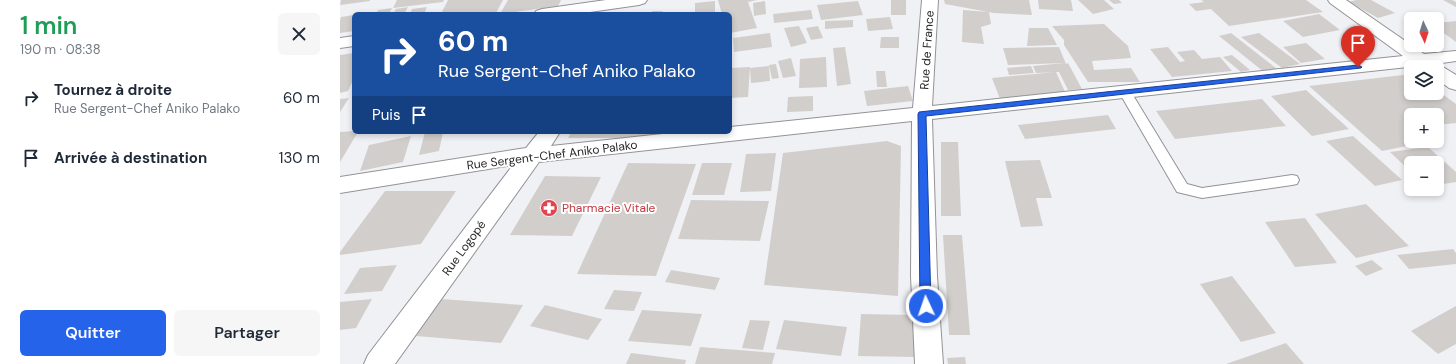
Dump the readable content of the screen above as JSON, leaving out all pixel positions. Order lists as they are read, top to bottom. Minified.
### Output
{"streets":{"street":["Rue de France","Rue Sergent-Chef Aniko Palako","Rue Logopé"]},"crossings":[["Rue de France","Rue Sergent-Chef Aniko Palako"],["Rue Sergent-Chef Aniko Palako","Rue Logopé"]],"places":{"pharmacy":["Pharmacie Vitale"]},"north":"bottom","page":{"heading":["1 min","190 m · 08:38"],"map_buttons":["+","−"],"turn":["60 m","Rue Sergent-Chef Aniko Palako"],"list":[{"name":"Tournez à droite","note":"Rue Sergent-Chef Aniko Palako","value":"60 m"},{"name":"Arrivée à destination","value":"130 m"}],"then":"Puis","buttons":["Quitter","Partager"]}}
